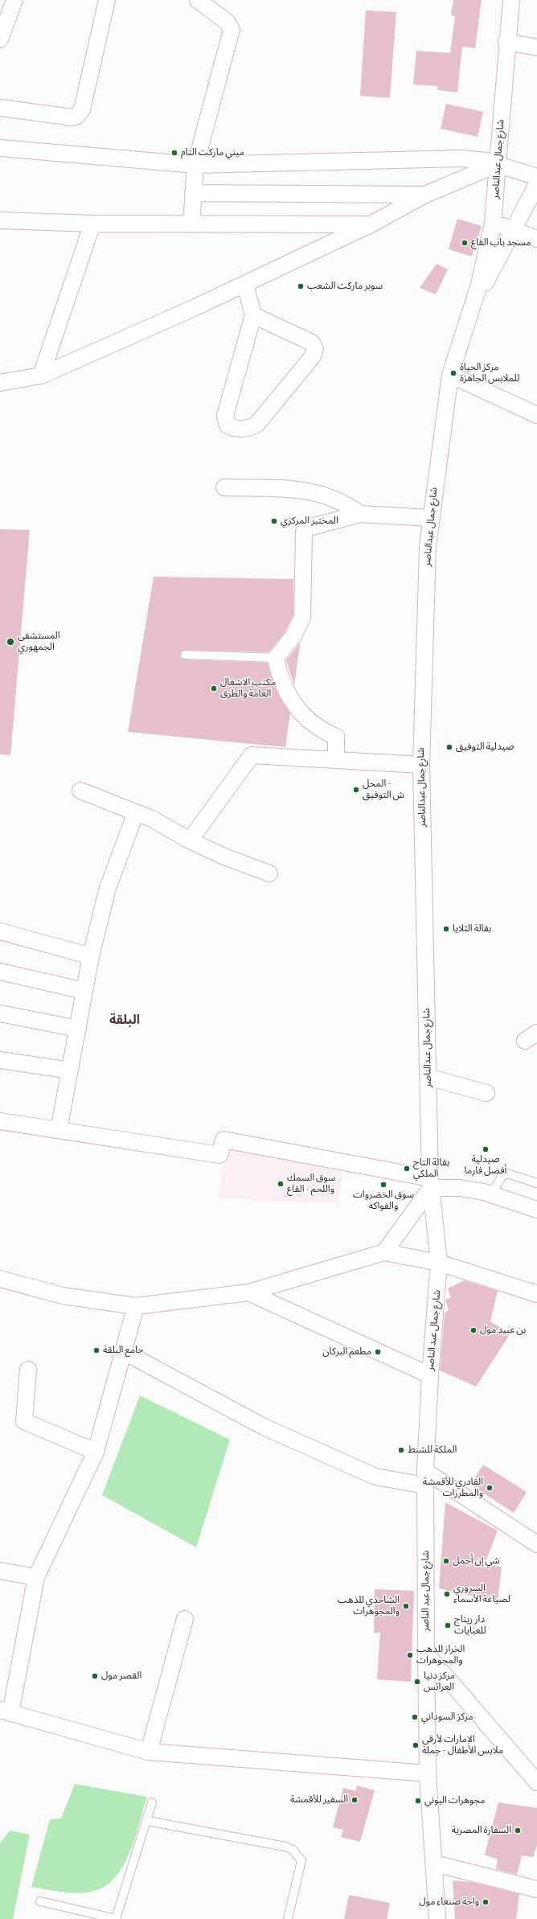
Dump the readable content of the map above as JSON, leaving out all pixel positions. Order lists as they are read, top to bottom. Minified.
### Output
{"streets":{"street":["شارع جمال عبدالناصر","شارع جمال عبد الناصر"]},"crossings":[["شارع جمال عبدالناصر","شارع جمال عبد الناصر"]],"districts":["البلقة"],"places":["ميني ماركت التام","مسجد باب القاع","سوبر ماركت الشعب","مركز الحياة للملابس الجاهزة","المختبر المركزي","المستشفى الجمهوري","مكتب الاشغال العامة والطرق","صيدلية التوفيق","المحل - ش التوفيق","بقالة الثلايا","صيدلية أفضل فارما","بقالة التاج الملكي","سوق السمك واللحم - القاع","سوق الخضروات والفواكه","بن عبيد مول","جامع البلقة","مطعم البركان","الملكة للشنط","القادري للأقمشة والمطرزات","شي إن أجمل","السروري لصياغة الأسماء","الشاحذي للذهب والمجوهرات","دار ريتاج للعبايات","الخراز للذهب والمجوهرات","القصر مول","مركز دنيا العرائس","مركز السوداني","الإمارات لأرقى ملابس الأطفال - جملة","السفير للأقمشة","مجوهرات البوني","السفارة المصرية","واحة صنعاء مول"]}
